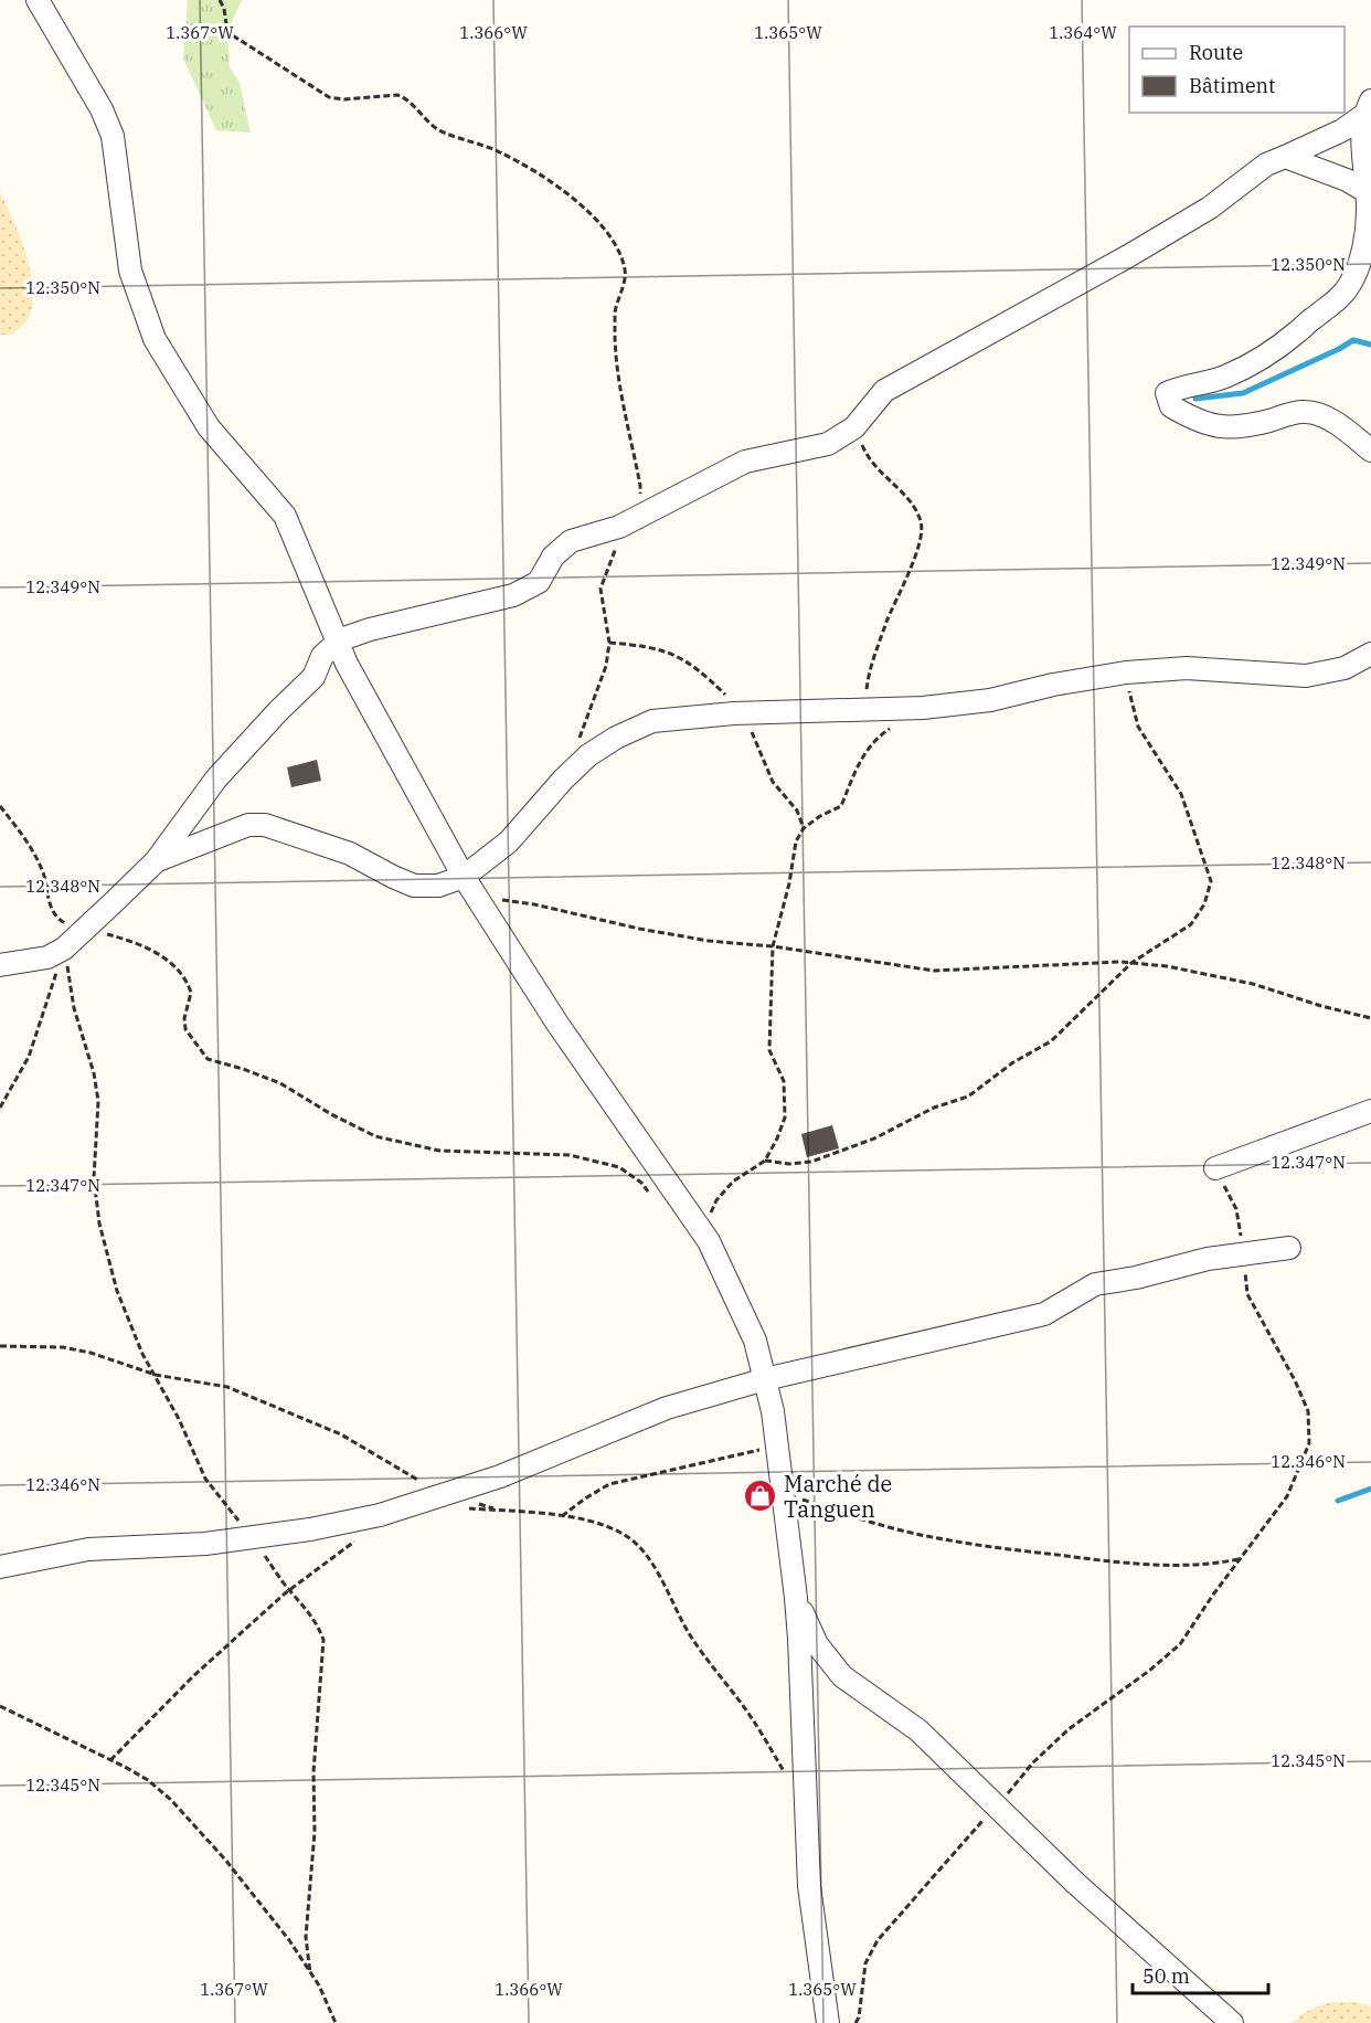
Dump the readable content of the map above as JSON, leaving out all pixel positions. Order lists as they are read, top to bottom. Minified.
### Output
{"places":{"shop":["Marché de Tanguen"]},"legend":["Route","Bâtiment"],"scale_bar":"50 m","coordinates":["1.367°W","1.366°W","1.365°W","1.364°W","12.350°N","12.349°N","12.348°N","12.347°N","12.346°N","12.345°N"]}
